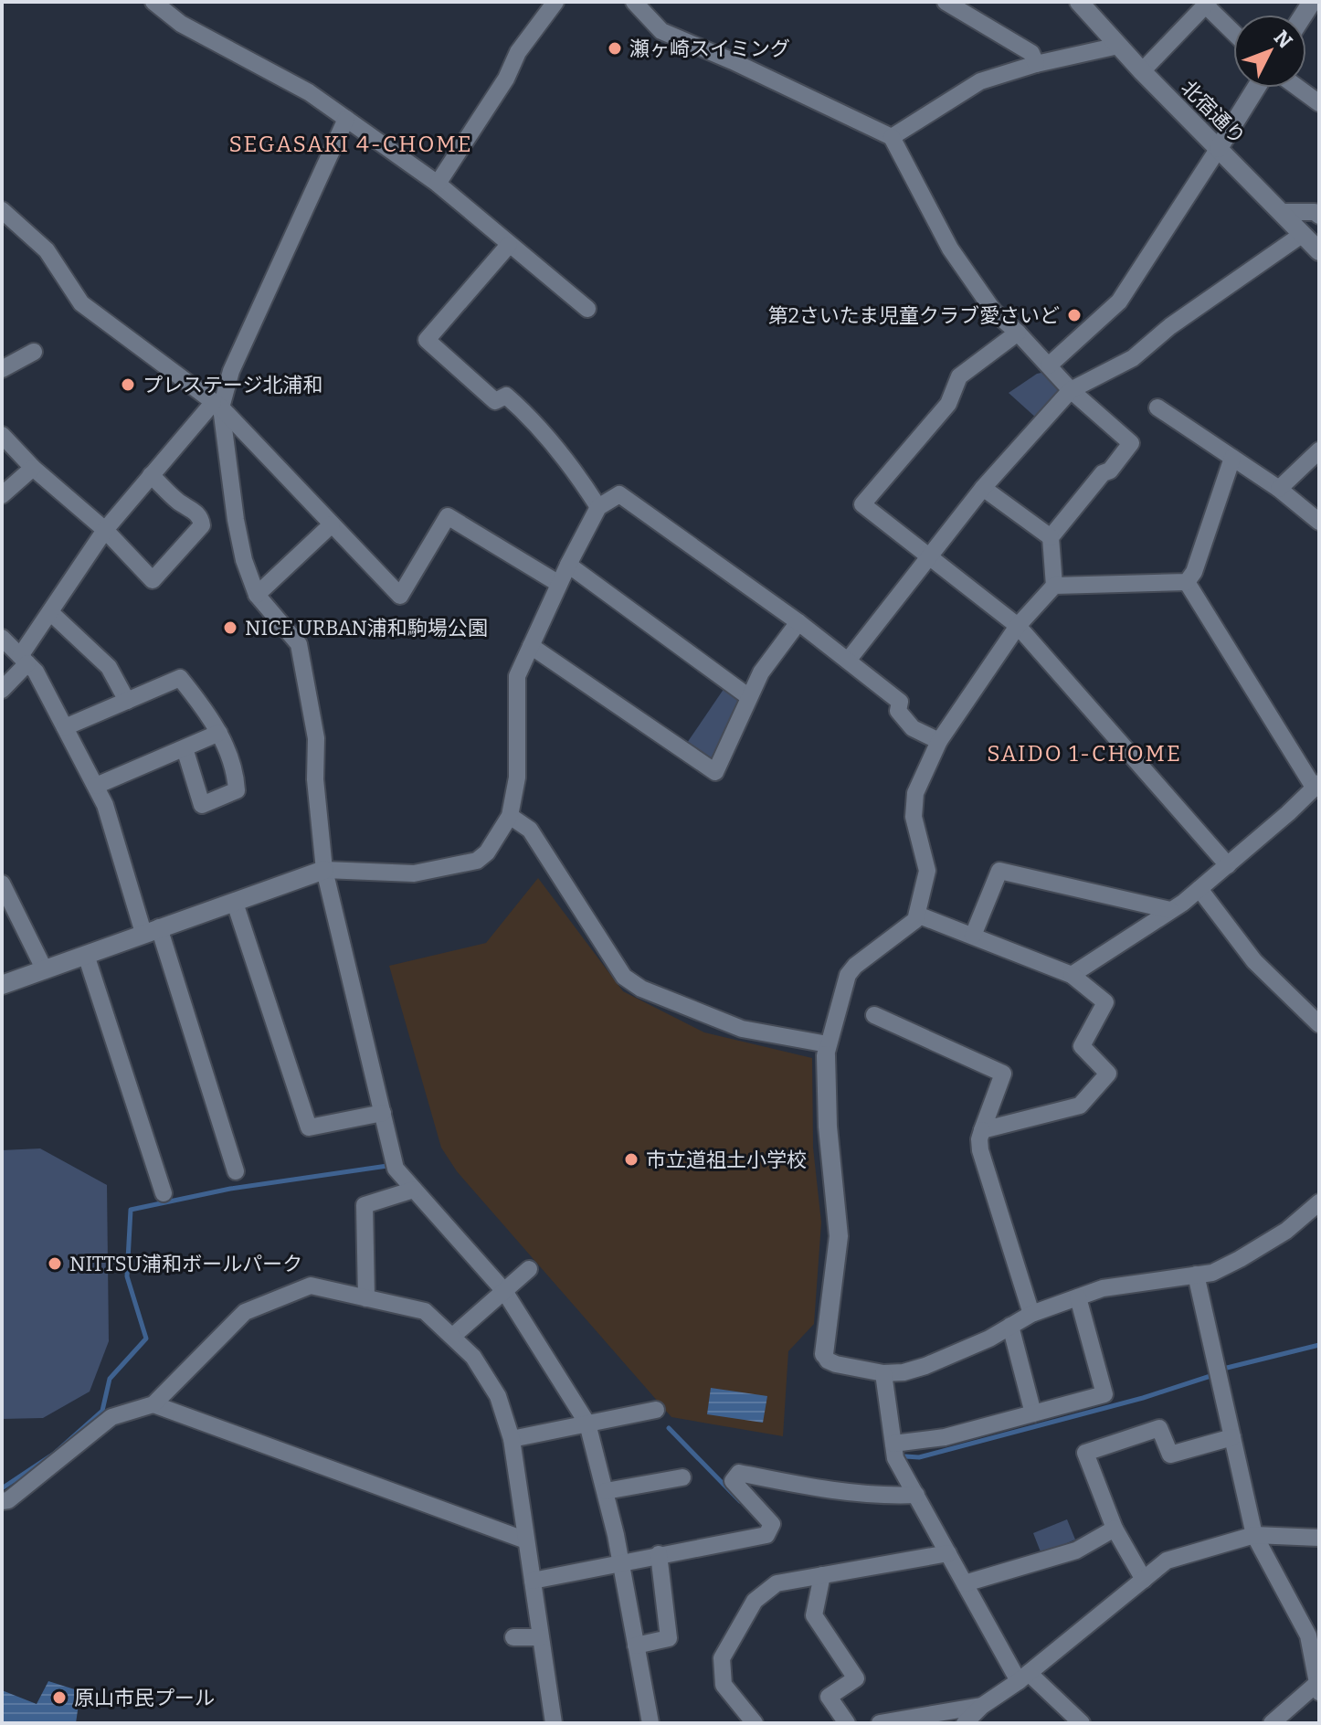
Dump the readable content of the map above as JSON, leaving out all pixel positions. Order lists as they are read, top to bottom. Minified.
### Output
{"streets":{"street":["北宿通り"]},"districts":["SEGASAKI 4-CHOME","SAIDO 1-CHOME"],"places":["瀬ヶ崎スイミング","第2さいたま児童クラブ愛さいど","プレステージ北浦和","NICE URBAN浦和駒場公園","市立道祖土小学校","NITTSU浦和ボールパーク","原山市民プール"],"north":"top right"}
